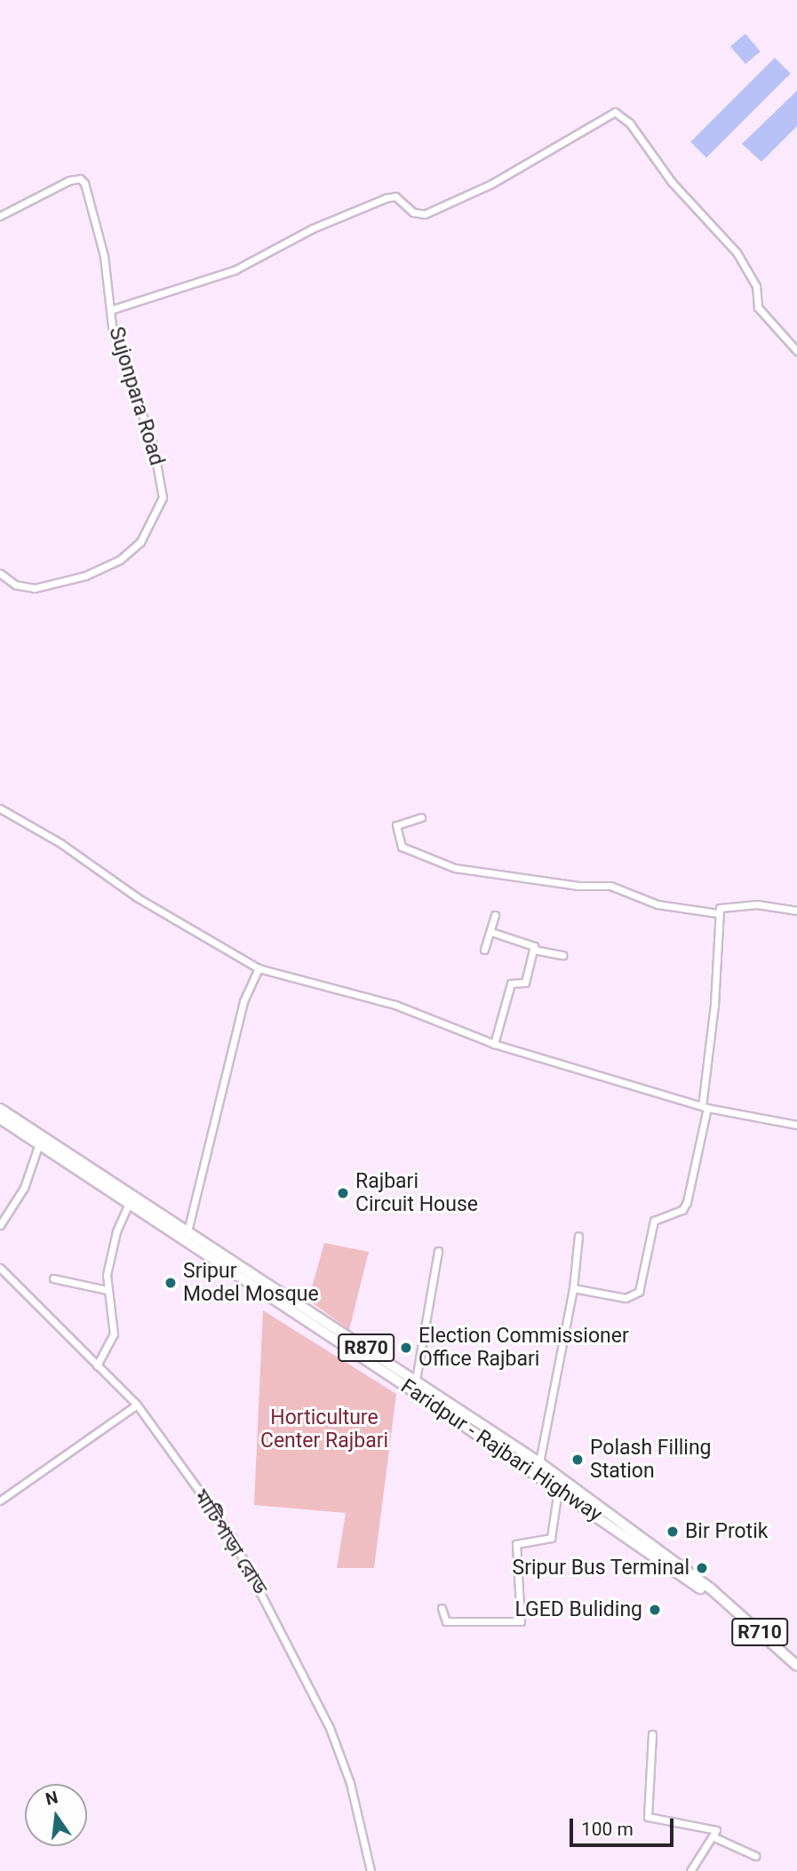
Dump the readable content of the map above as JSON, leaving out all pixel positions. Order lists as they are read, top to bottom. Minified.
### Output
{"streets":{"main road":["R870","Faridpur - Rajbari Highway","R710"],"street":["Sujonpara Road","মাটিপাড়া রোড"]},"parks":["Horticulture Center Rajbari"],"places":["Rajbari Circuit House","Sripur Model Mosque","Election Commissioner Office Rajbari","Polash Filling Station","Bir Protik","Sripur Bus Terminal","LGED Buliding"],"scale_bar":"100 m","north":"top"}
